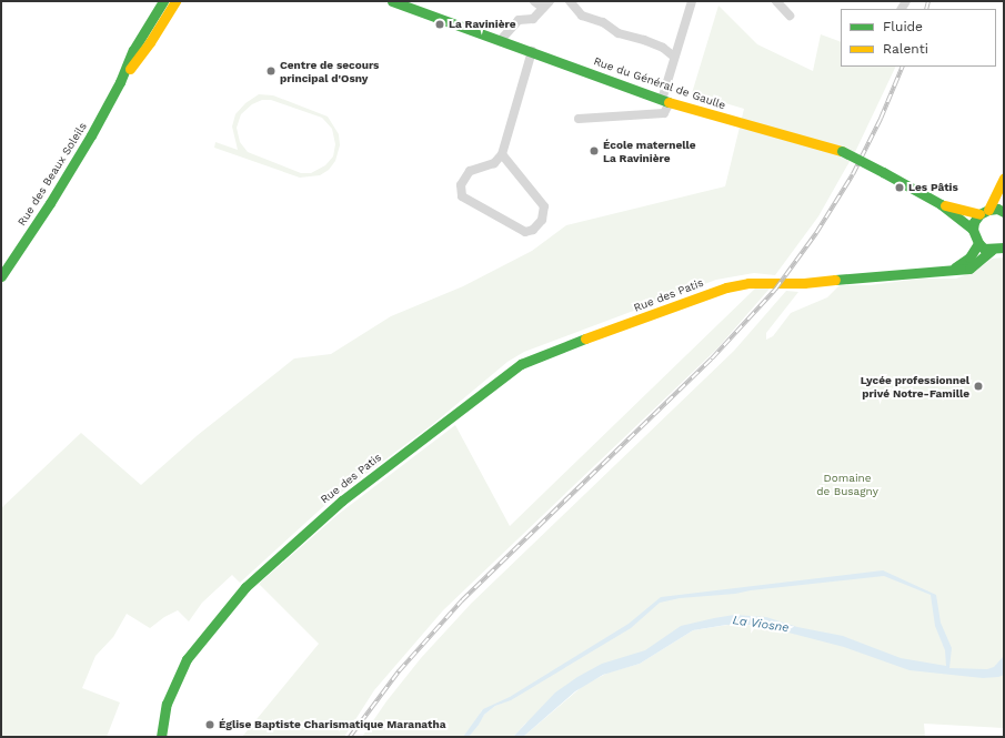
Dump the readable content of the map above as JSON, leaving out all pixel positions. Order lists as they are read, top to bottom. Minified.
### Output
{"streets":{"main road":["Rue du Général de Gaulle","Rue des Beaux Soleils","Rue des Patis"]},"water":["La Viosne"],"parks":["Domaine de Busagny"],"places":["La Ravinière","Centre de secours principal d'Osny","École maternelle La Ravinière","Les Pâtis","Lycée professionnel privé Notre-Famille","Église Baptiste Charismatique Maranatha"],"legend":["Fluide","Ralenti"]}
